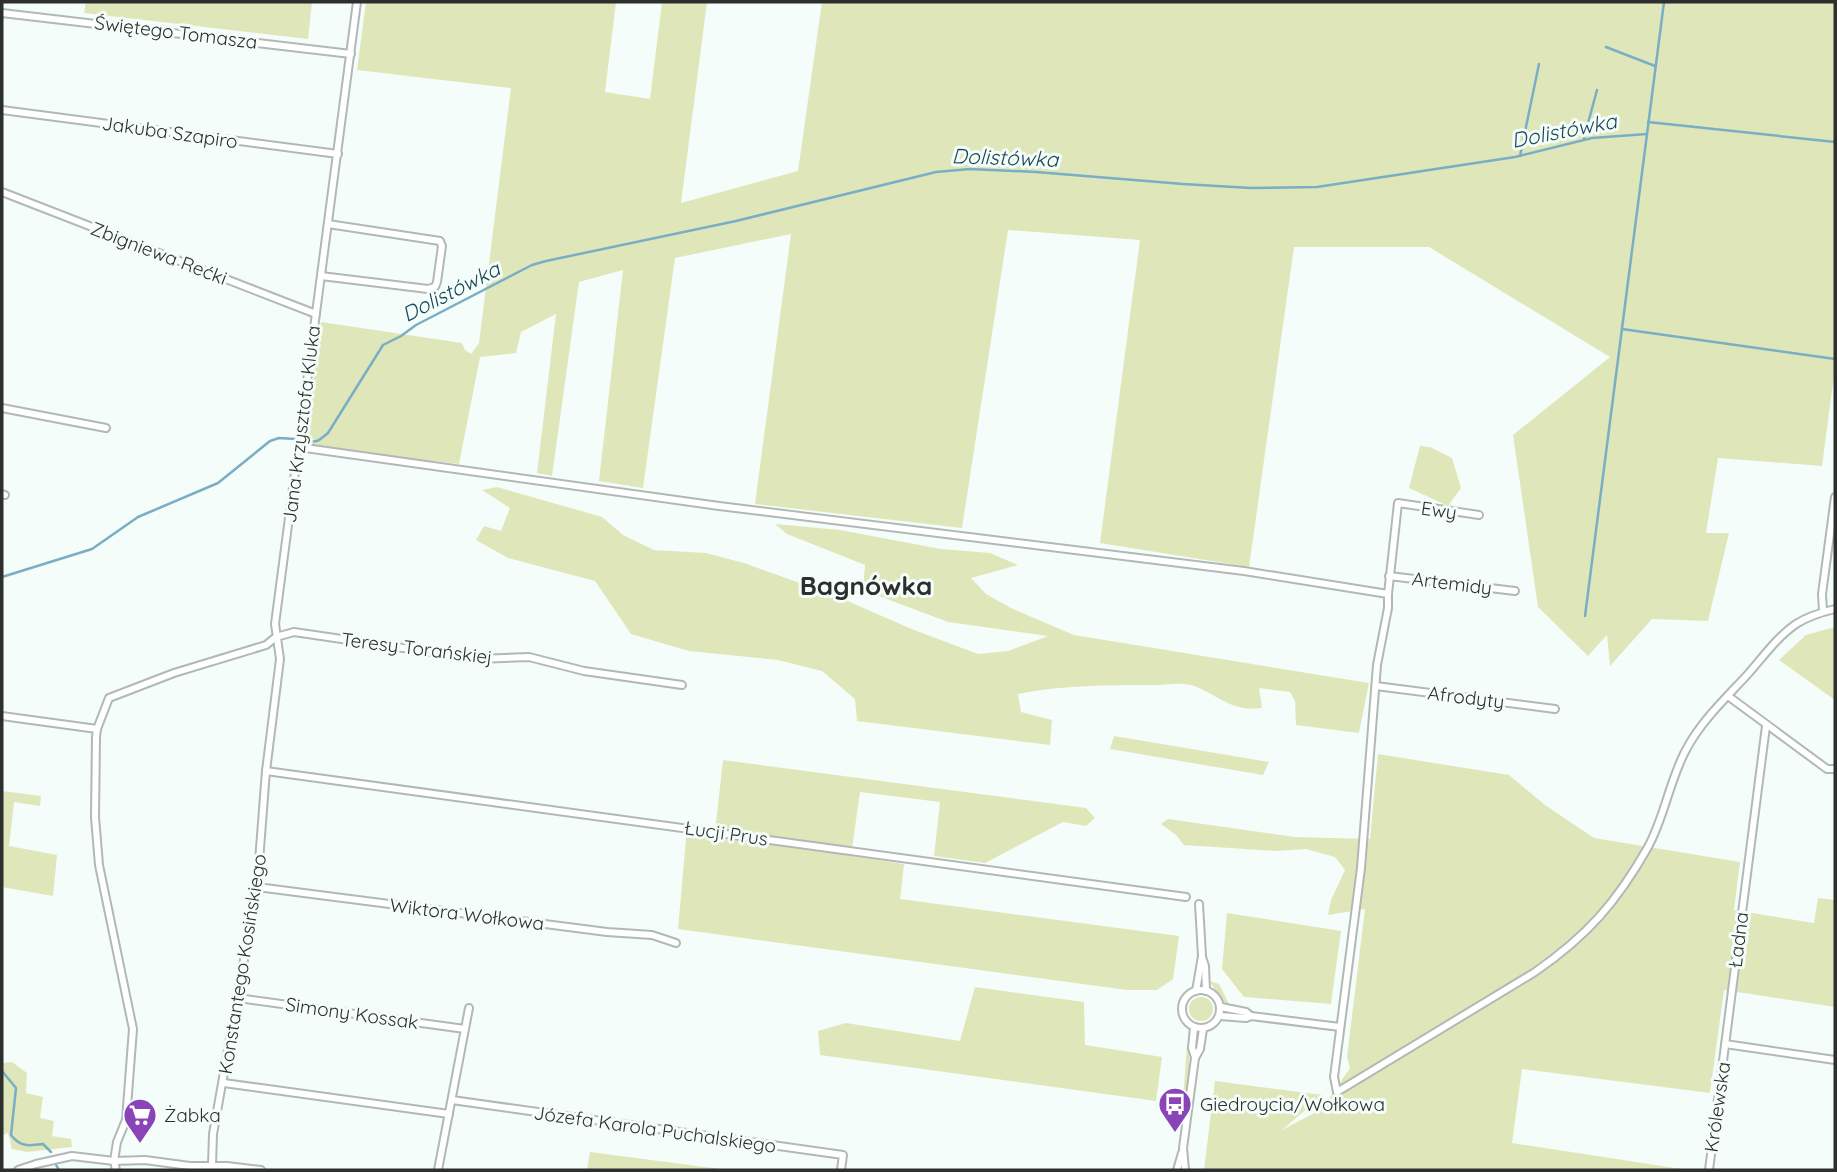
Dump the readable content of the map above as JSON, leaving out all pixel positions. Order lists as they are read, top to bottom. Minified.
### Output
{"streets":{"street":["Świętego Tomasza","Jakuba Szapiro","Zbigniewa Rećki","Jana Krzysztofa Kluka","Ewy","Artemidy","Teresy Torańskiej","Afrodyty","Łucji Prus","Wiktora Wołkowa","Ładna","Konstantego Kosińskiego","Simony Kossak","Królewska","Józefa Karola Puchalskiego"]},"crossings":[["Świętego Tomasza","Jana Krzysztofa Kluka"],["Jakuba Szapiro","Jana Krzysztofa Kluka"],["Zbigniewa Rećki","Jana Krzysztofa Kluka"],["Jana Krzysztofa Kluka","Teresy Torańskiej"],["Jana Krzysztofa Kluka","Konstantego Kosińskiego"],["Ewy","Artemidy"],["Teresy Torańskiej","Konstantego Kosińskiego"],["Łucji Prus","Konstantego Kosińskiego"],["Wiktora Wołkowa","Konstantego Kosińskiego"],["Ładna","Królewska"],["Konstantego Kosińskiego","Simony Kossak"]],"districts":["Bagnówka"],"water":["Dolistówka"],"places":{"bus stop":["Giedroycia/Wołkowa"],"supermarket":["Żabka"]}}
